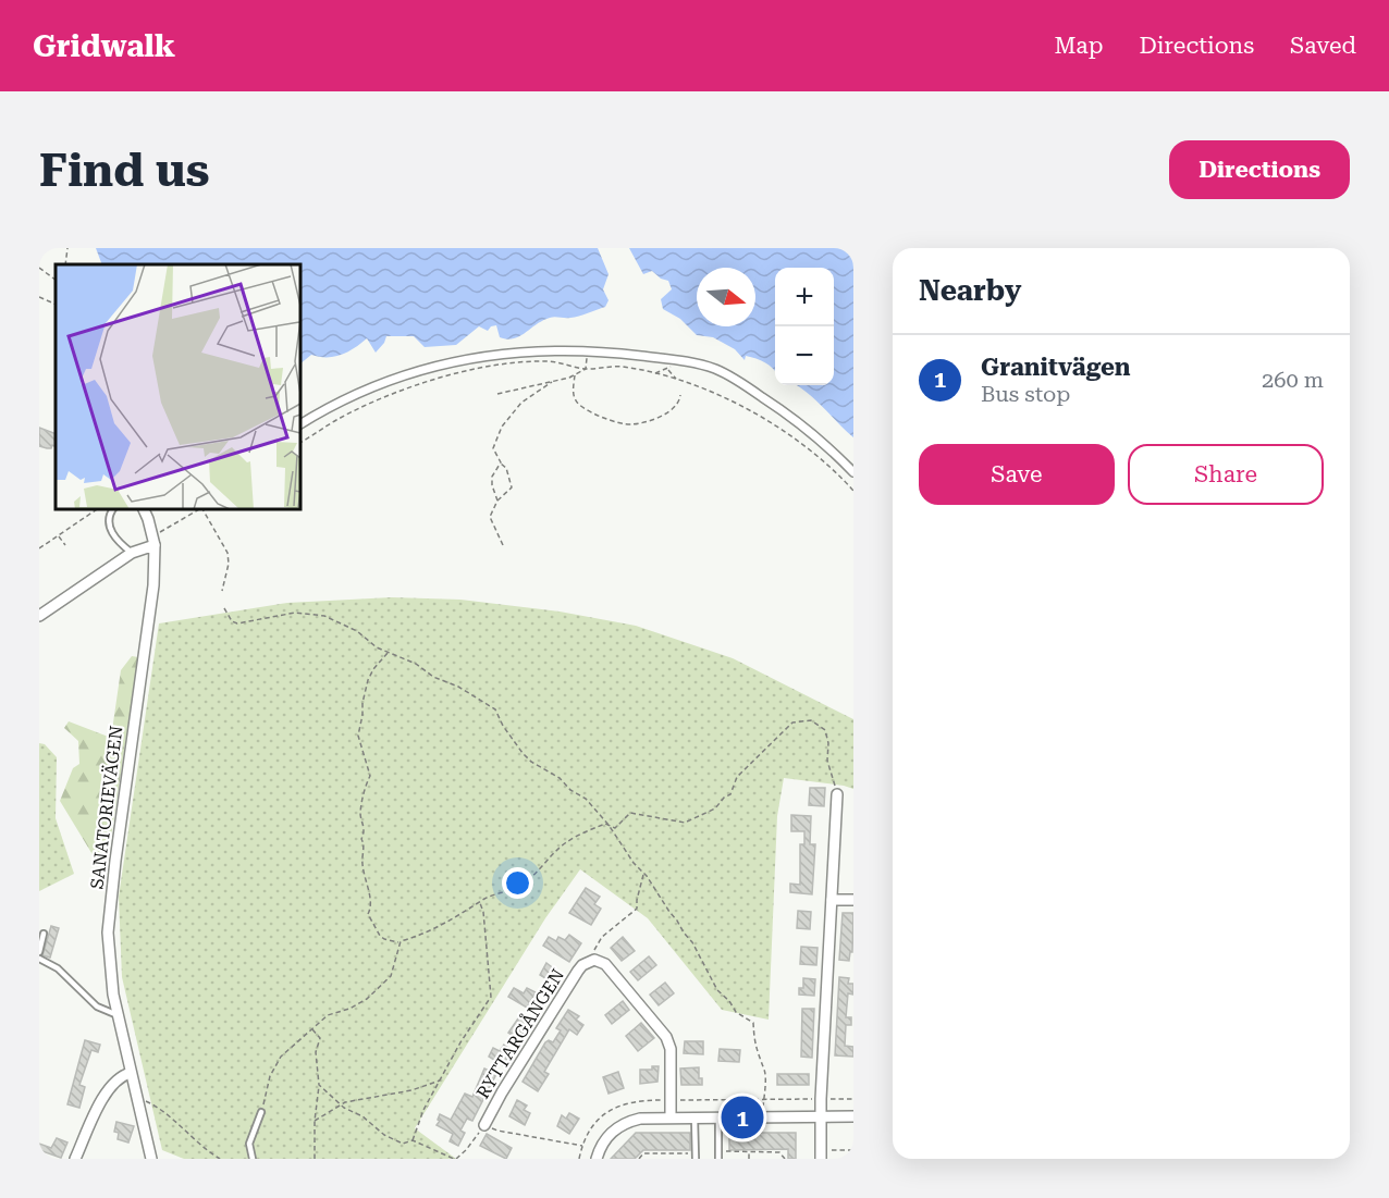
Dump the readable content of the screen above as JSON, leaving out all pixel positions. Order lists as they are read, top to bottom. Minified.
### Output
{"streets":{"street":["SANATORIEVÄGEN","RYTTARGÅNGEN"]},"north":"right","page":{"header":"Gridwalk","nav":["Map","Directions","Saved"],"buttons":["Directions",["Save","Share"]],"title":"Find us","heading":"Nearby","map_buttons":["+","−"],"list":[{"mark":"1","name":"Granitvägen","note":"Bus stop","value":"260 m"}],"pins":"1"}}
